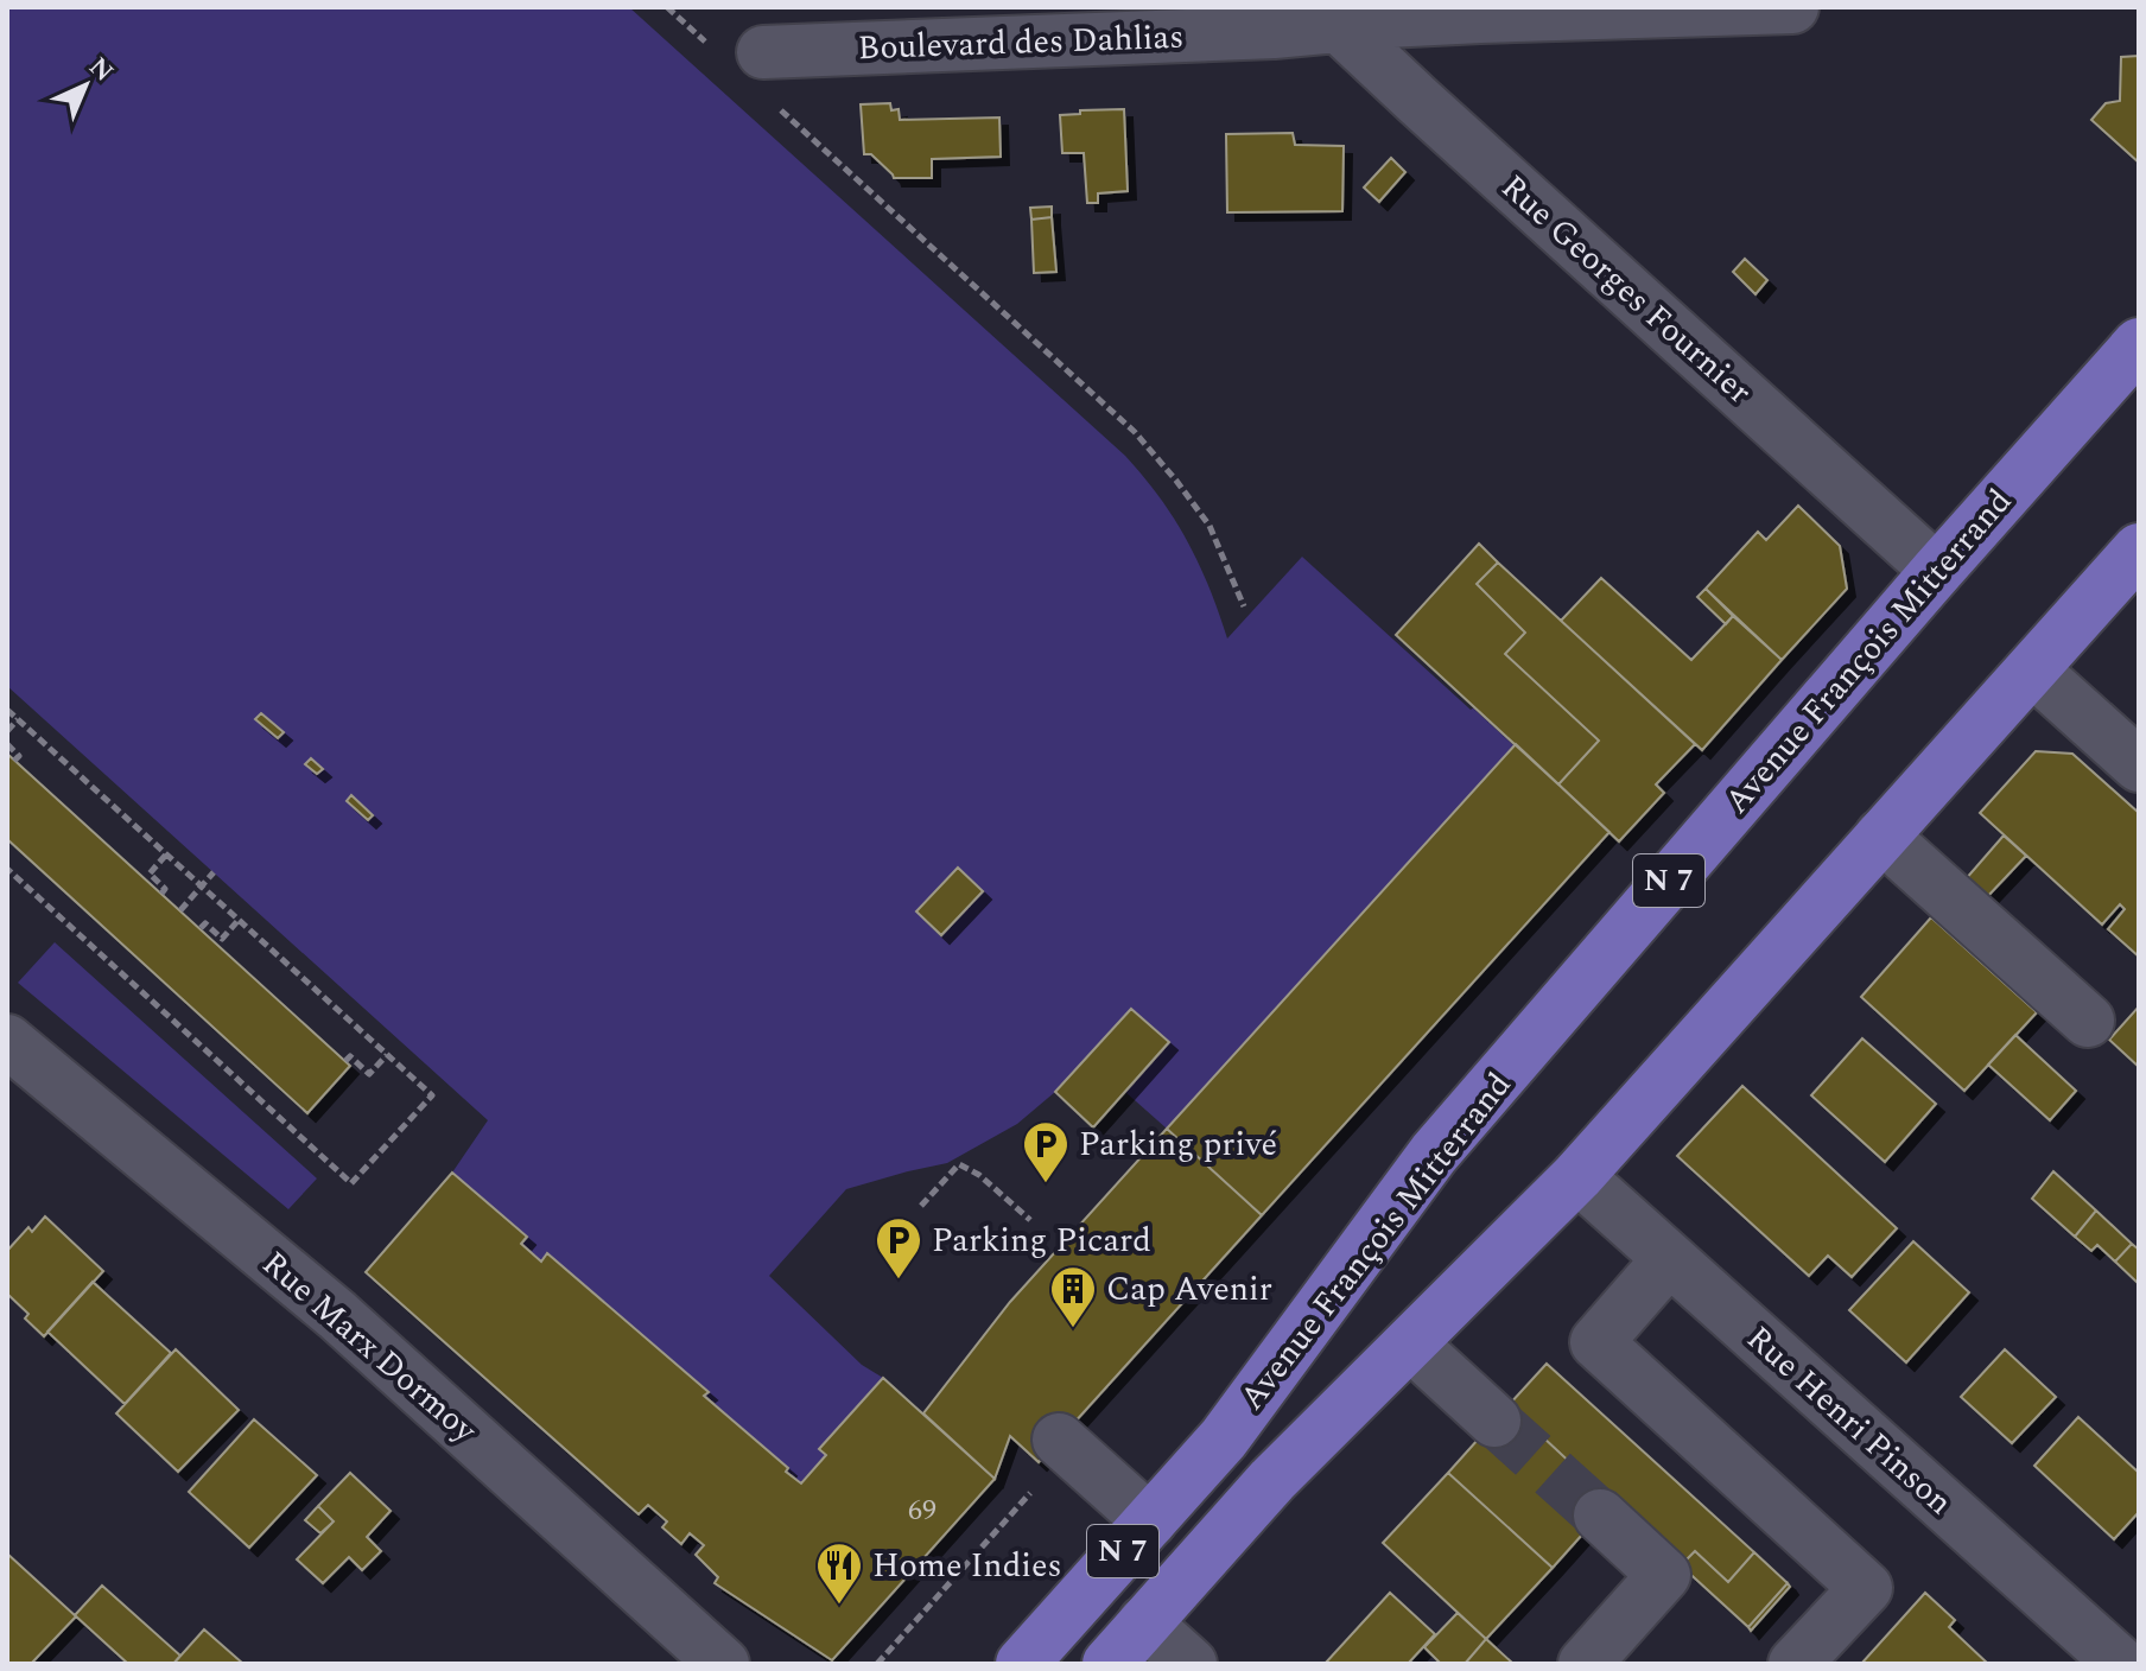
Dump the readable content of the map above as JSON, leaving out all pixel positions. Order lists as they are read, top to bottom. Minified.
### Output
{"streets":{"main road":["Avenue François Mitterrand","N 7"],"street":["Boulevard des Dahlias","Rue Georges Fournier","Rue Marx Dormoy","Rue Henri Pinson"]},"crossings":[["Boulevard des Dahlias","Rue Georges Fournier"],["Rue Georges Fournier","Avenue François Mitterrand"],["N 7","Rue Henri Pinson"]],"places":{"parking":["Parking privé","Parking Picard"],"building":["Cap Avenir"],"restaurant":["Home Indies"]},"house_numbers":["69"],"north":"top right"}
